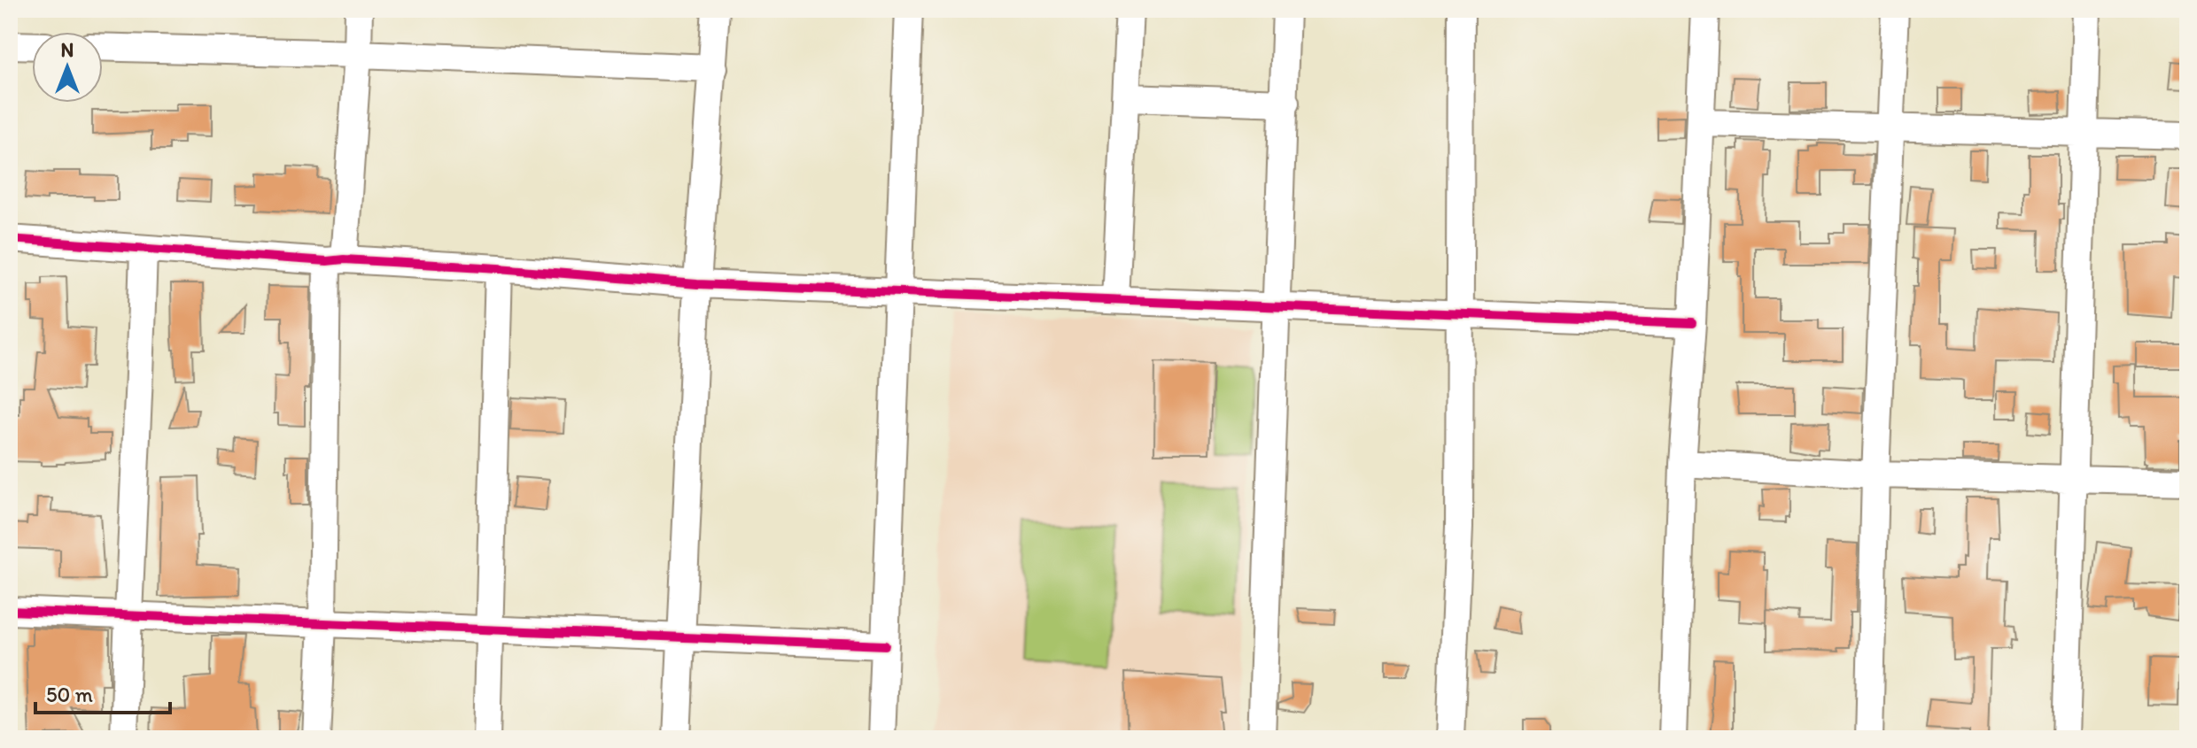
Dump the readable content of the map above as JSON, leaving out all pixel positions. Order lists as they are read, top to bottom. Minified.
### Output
{"scale_bar":"50 m","north":"top"}
